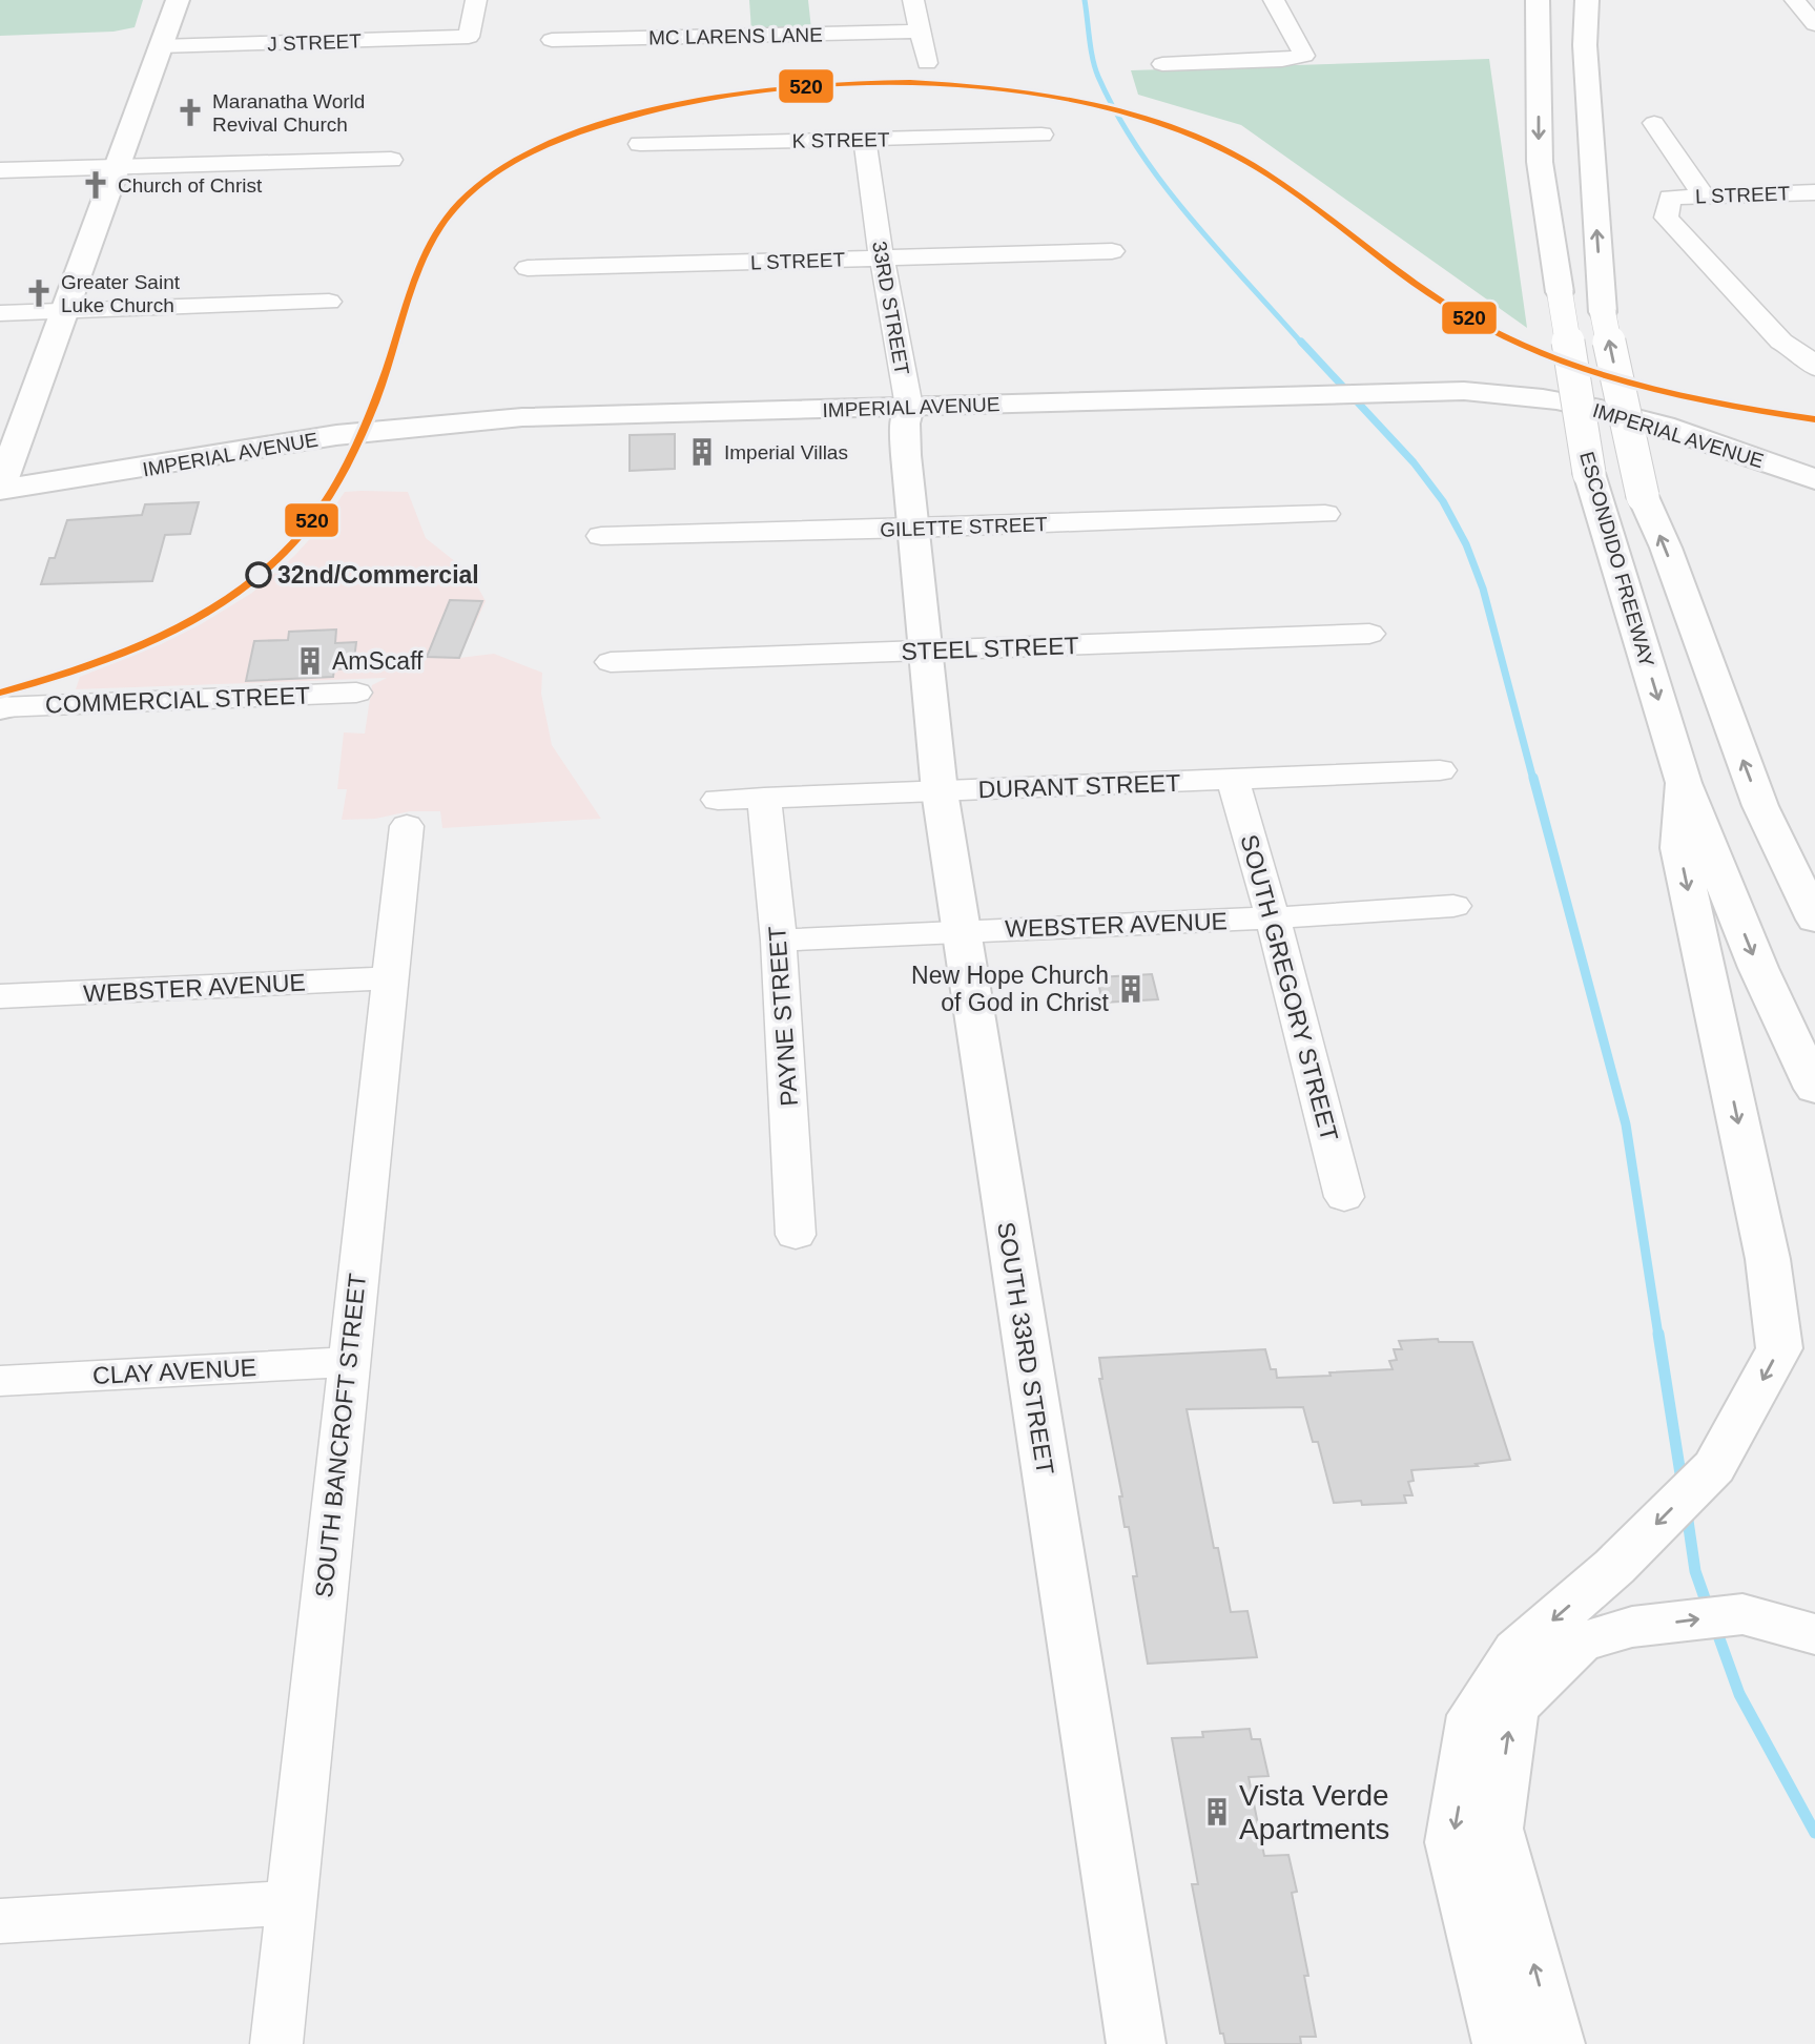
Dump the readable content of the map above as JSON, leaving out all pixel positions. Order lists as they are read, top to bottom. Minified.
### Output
{"streets":{"main road":["33RD STREET","IMPERIAL AVENUE","ESCONDIDO FREEWAY","SOUTH 33RD STREET"],"street":["MC LARENS LANE","J STREET","K STREET","L STREET","GILETTE STREET","STEEL STREET","COMMERCIAL STREET","DURANT STREET","WEBSTER AVENUE","SOUTH GREGORY STREET","PAYNE STREET","CLAY AVENUE","SOUTH BANCROFT STREET"]},"crossings":[["K STREET","33RD STREET"],["L STREET","33RD STREET"],["33RD STREET","IMPERIAL AVENUE"],["33RD STREET","GILETTE STREET"],["33RD STREET","STEEL STREET"],["33RD STREET","SOUTH 33RD STREET"],["STEEL STREET","SOUTH 33RD STREET"],["DURANT STREET","SOUTH GREGORY STREET"],["DURANT STREET","PAYNE STREET"],["DURANT STREET","SOUTH 33RD STREET"],["WEBSTER AVENUE","SOUTH GREGORY STREET"],["WEBSTER AVENUE","PAYNE STREET"],["WEBSTER AVENUE","SOUTH 33RD STREET"],["WEBSTER AVENUE","SOUTH BANCROFT STREET"],["CLAY AVENUE","SOUTH BANCROFT STREET"]],"places":{"church":["Maranatha World Revival Church","Church of Christ","Greater Saint Luke Church"],"building":["Imperial Villas","AmScaff","New Hope Church of God in Christ","Vista Verde Apartments"],"other":["32nd/Commercial"]},"lines":["transit line 520"]}
